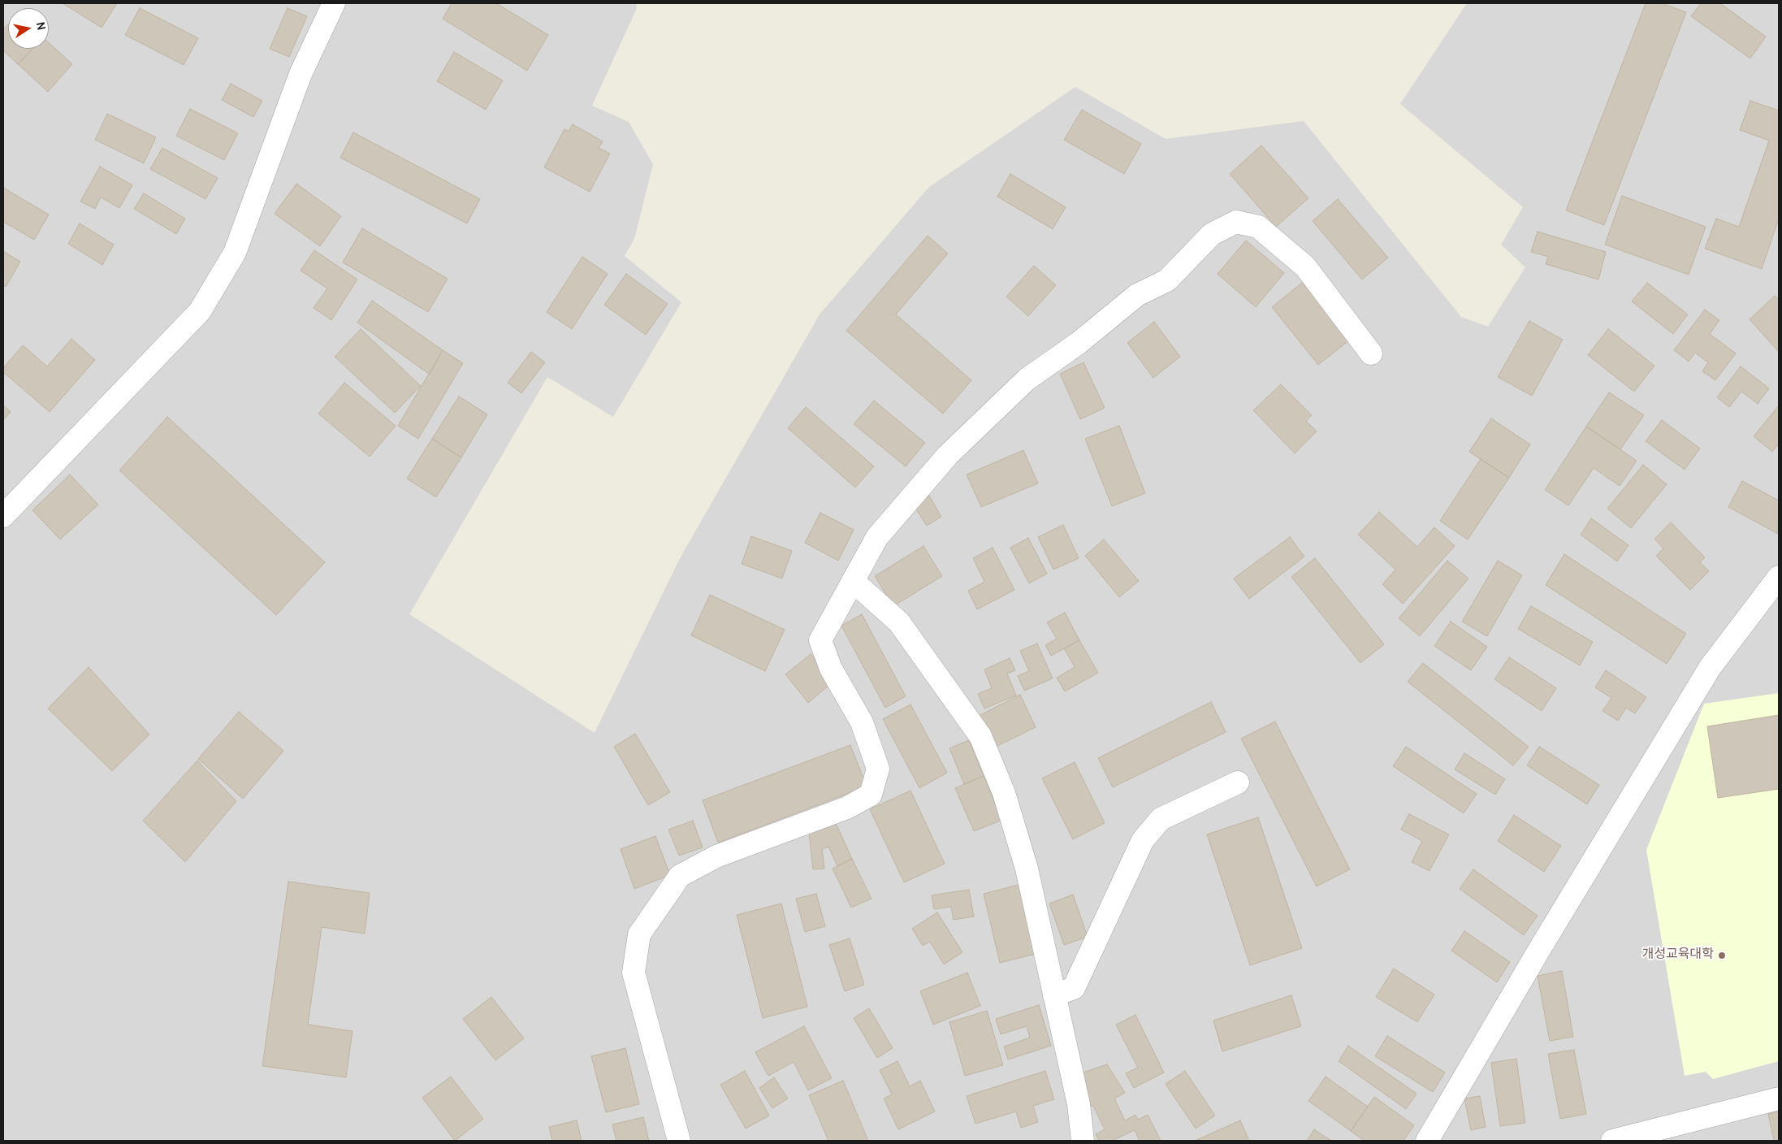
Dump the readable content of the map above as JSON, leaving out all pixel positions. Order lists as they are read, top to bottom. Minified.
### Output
{"places":["개성교육대학"],"north":"right"}
